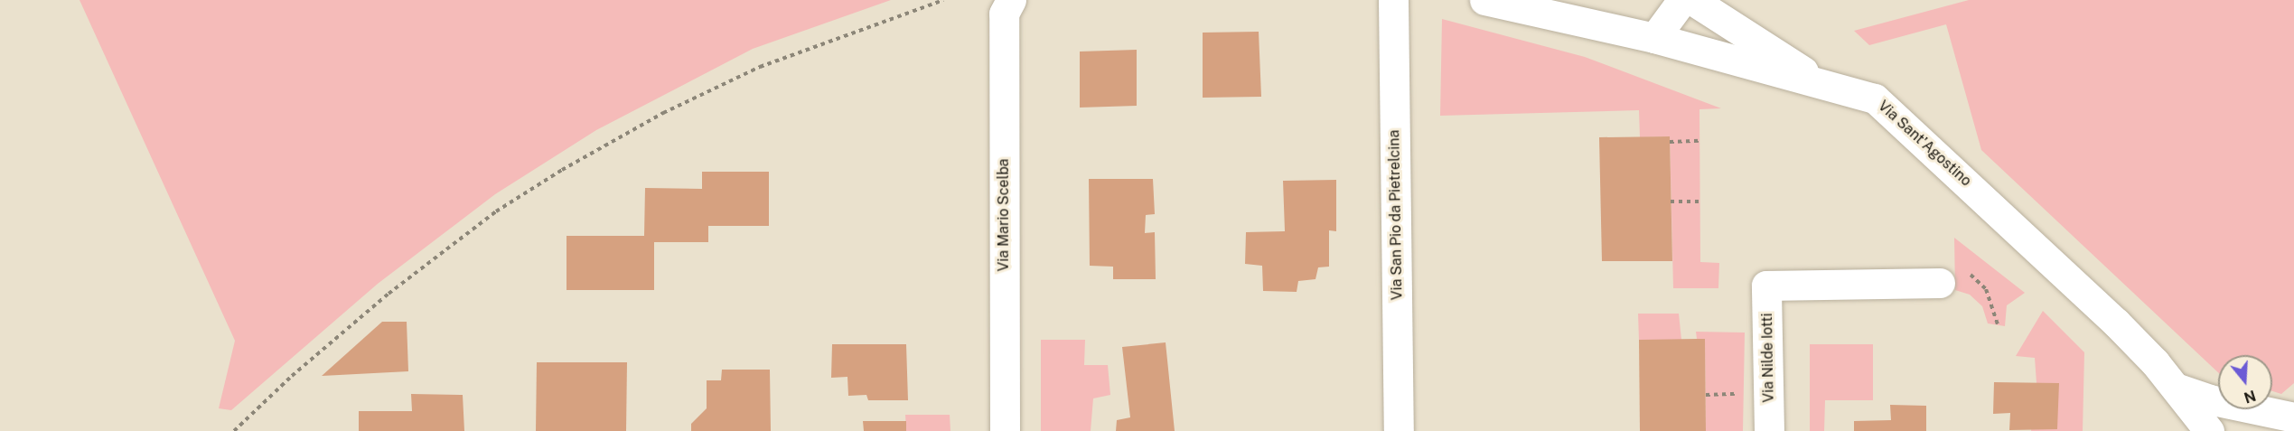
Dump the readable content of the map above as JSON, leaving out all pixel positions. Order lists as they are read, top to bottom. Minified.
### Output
{"streets":{"street":["Via Sant'Agostino","Via Mario Scelba","Via San Pio da Pietrelcina","Via Nilde Iotti"]},"north":"bottom"}
